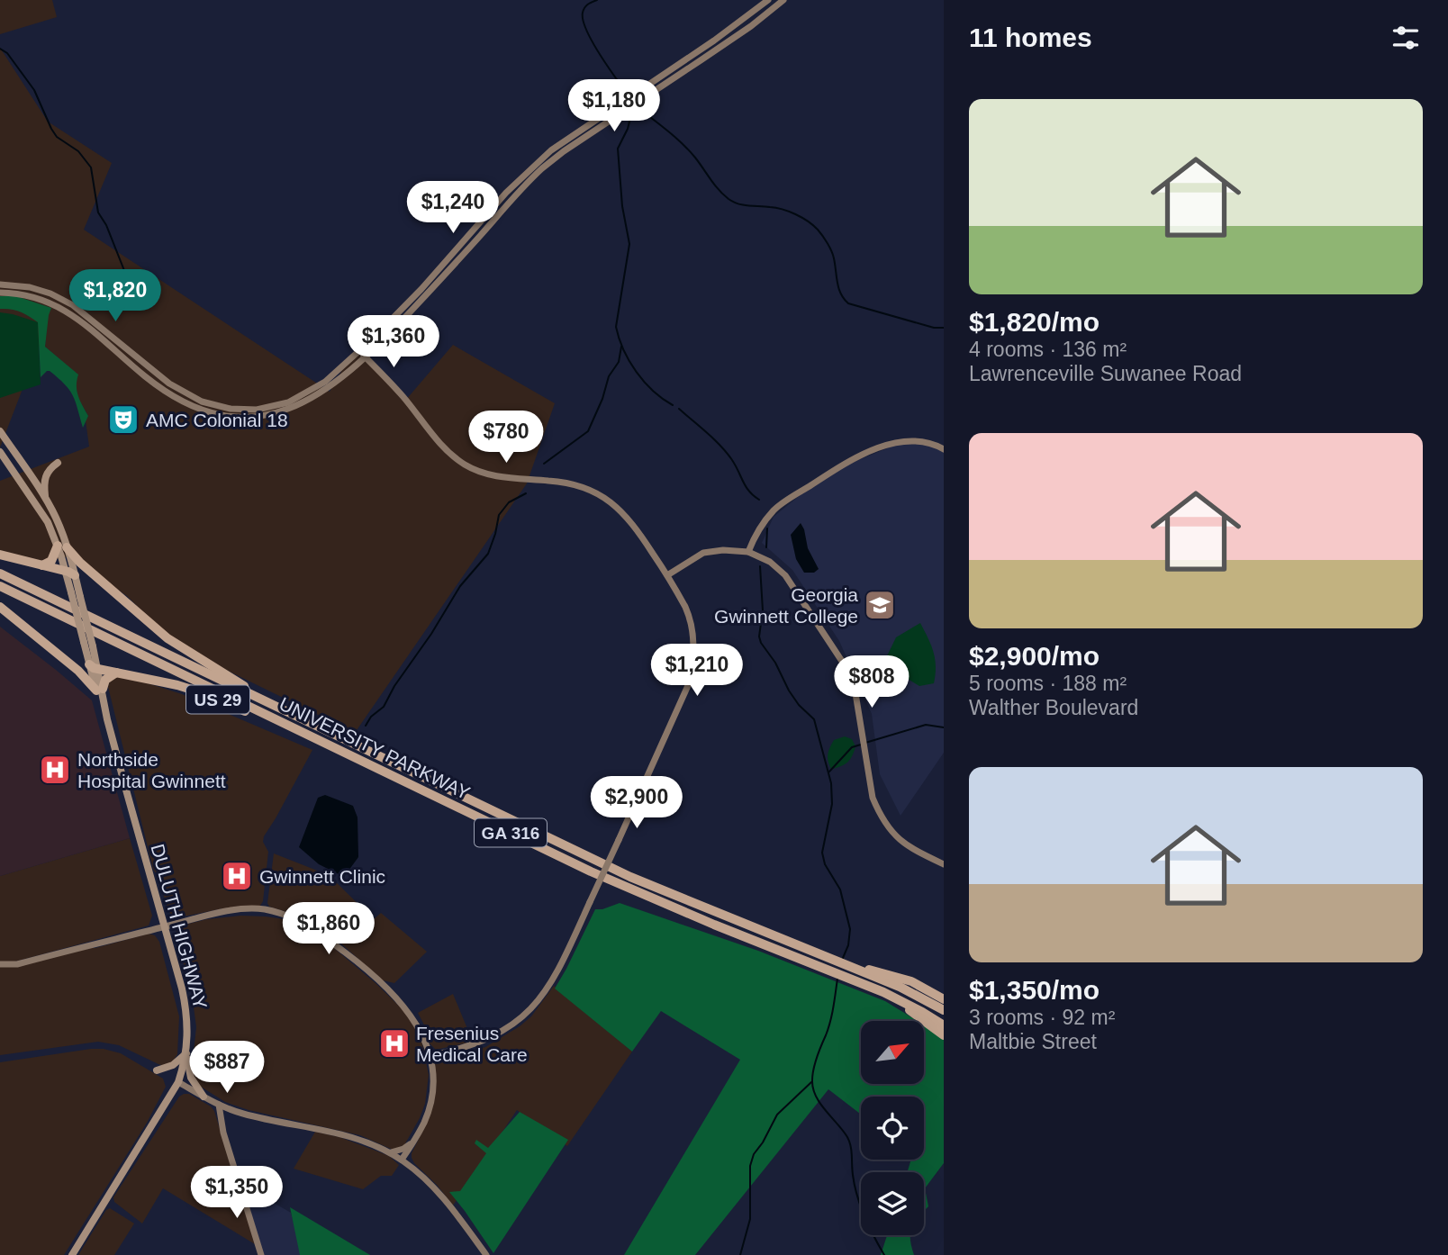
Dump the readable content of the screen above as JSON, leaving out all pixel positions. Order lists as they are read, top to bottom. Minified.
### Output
{"streets":{"highway":["US 29","UNIVERSITY PARKWAY","GA 316"],"main road":["DULUTH HIGHWAY"]},"crossings":[["US 29","UNIVERSITY PARKWAY"],["US 29","DULUTH HIGHWAY"]],"places":{"theatre":["AMC Colonial 18"],"school or university":["Georgia Gwinnett College"],"hospital":["Northside Hospital Gwinnett","Gwinnett Clinic","Fresenius Medical Care"]},"north":"top right","page":{"heading":"11 homes","list":[{"name":"$1,820/mo","note":"4 rooms · 136 m² · Lawrenceville Suwanee Road"},{"name":"$2,900/mo","note":"5 rooms · 188 m² · Walther Boulevard"},{"name":"$1,350/mo","note":"3 rooms · 92 m² · Maltbie Street"}],"price":["$1,180","$1,240","$1,820","$1,360","$780","$1,210","$808","$2,900","$1,860","$887","$1,350"]}}
